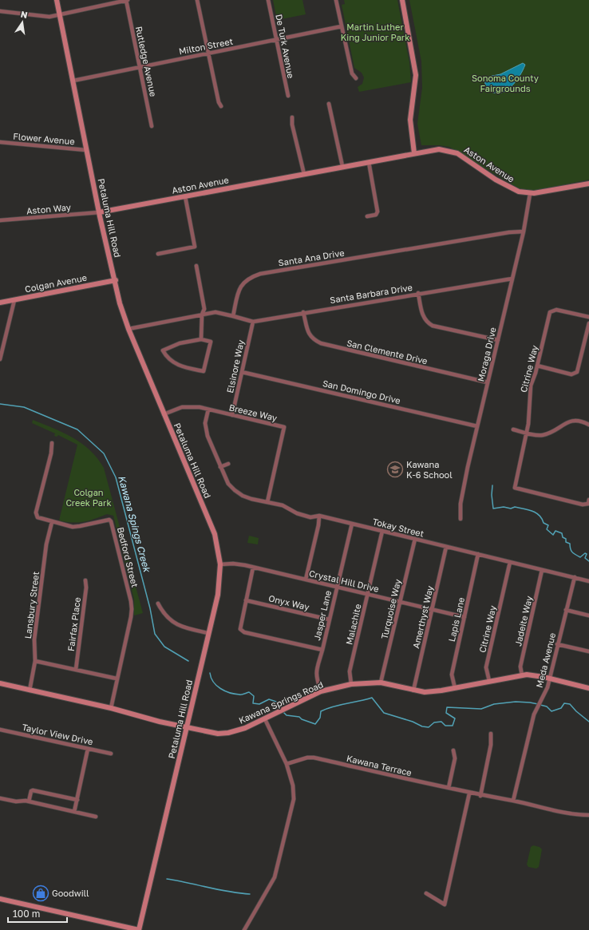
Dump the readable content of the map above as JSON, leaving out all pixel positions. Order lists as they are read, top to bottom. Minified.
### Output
{"streets":{"street":["Milton Street","De Turk Avenue","Rutledge Avenue","Flower Avenue","Aston Avenue","Aston Way","Petaluma Hill Road","Santa Ana Drive","Colgan Avenue","Santa Barbara Drive","San Clemente Drive","Moraga Drive","Elsinore Way","Citrine Way","San Domingo Drive","Breeze Way","Tokay Street","Bedford Street","Crystal Hill Drive","Onyx Way","Lansbury Street","Turquoise Way","Jasper Lane","Amerthyst Way","Lapis Lane","Jadeite Way","Fairfax Place","Malachite","Meda Avenue","Kawana Springs Road","Taylor View Drive","Kawana Terrace"]},"crossings":[["Milton Street","De Turk Avenue"],["Milton Street","Rutledge Avenue"],["Milton Street","Petaluma Hill Road"],["Flower Avenue","Petaluma Hill Road"],["Aston Avenue","Aston Way"],["Aston Avenue","Petaluma Hill Road"],["Aston Avenue","Moraga Drive"],["Aston Way","Petaluma Hill Road"],["Petaluma Hill Road","Colgan Avenue"],["Petaluma Hill Road","Breeze Way"],["Petaluma Hill Road","Crystal Hill Drive"],["Petaluma Hill Road","Kawana Springs Road"],["Santa Ana Drive","Santa Barbara Drive"],["Santa Ana Drive","Moraga Drive"],["Santa Barbara Drive","San Clemente Drive"],["Santa Barbara Drive","Moraga Drive"],["Santa Barbara Drive","Elsinore Way"],["San Clemente Drive","Moraga Drive"],["Moraga Drive","San Domingo Drive"],["Elsinore Way","San Domingo Drive"],["Elsinore Way","Breeze Way"],["Citrine Way","Tokay Street"],["Citrine Way","Kawana Springs Road"],["Breeze Way","Tokay Street"],["Tokay Street","Turquoise Way"],["Tokay Street","Jasper Lane"],["Tokay Street","Amerthyst Way"],["Tokay Street","Lapis Lane"],["Tokay Street","Jadeite Way"],["Tokay Street","Malachite"],["Tokay Street","Meda Avenue"],["Bedford Street","Lansbury Street"],["Bedford Street","Kawana Springs Road"],["Crystal Hill Drive","Turquoise Way"],["Crystal Hill Drive","Jasper Lane"],["Crystal Hill Drive","Amerthyst Way"],["Crystal Hill Drive","Lapis Lane"],["Crystal Hill Drive","Malachite"],["Onyx Way","Jasper Lane"],["Lansbury Street","Kawana Springs Road"],["Turquoise Way","Kawana Springs Road"],["Jasper Lane","Kawana Springs Road"],["Amerthyst Way","Kawana Springs Road"],["Lapis Lane","Kawana Springs Road"],["Jadeite Way","Kawana Springs Road"],["Malachite","Kawana Springs Road"],["Meda Avenue","Kawana Springs Road"],["Meda Avenue","Kawana Terrace"]],"water":["Kawana Spings Creek"],"parks":["Martin Luther King Junior Park","Sonoma County Fairgrounds","Colgan Creek Park"],"places":{"school or university":["Kawana K-6 School"],"shop":["Goodwill"]},"scale_bar":"100 m","north":"top"}
